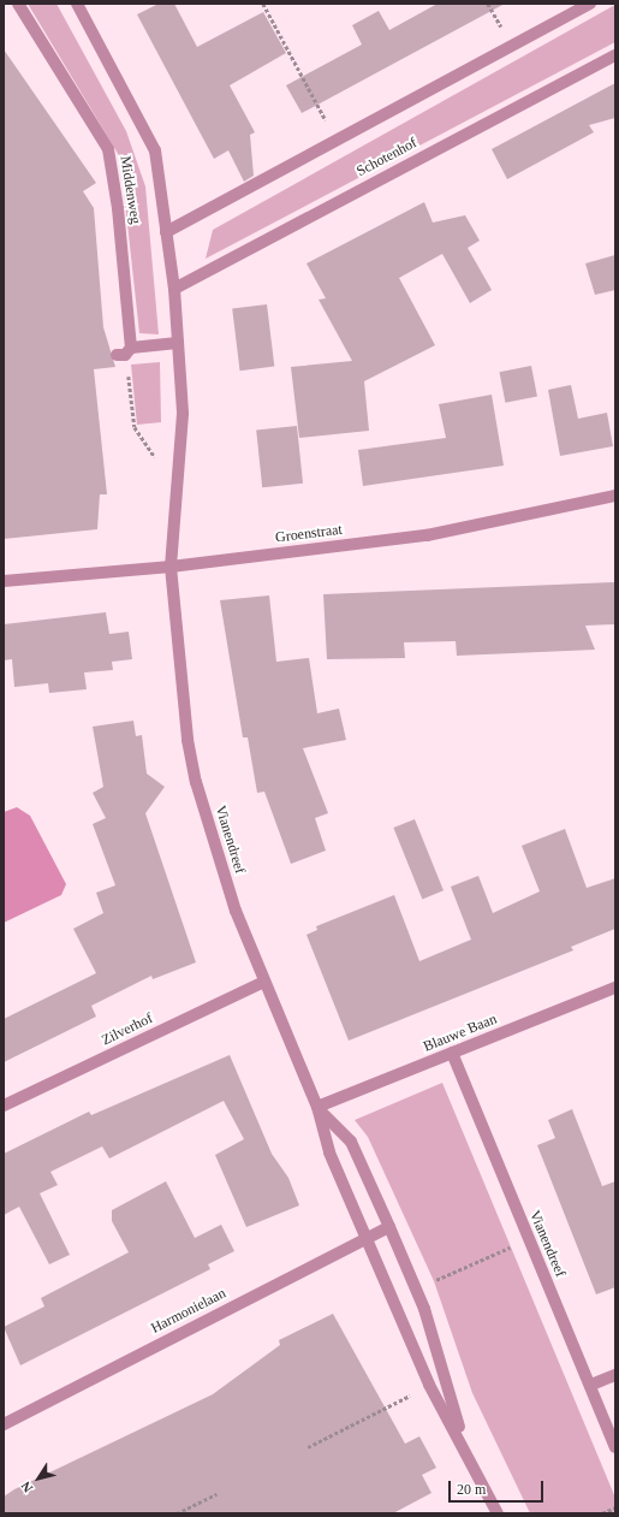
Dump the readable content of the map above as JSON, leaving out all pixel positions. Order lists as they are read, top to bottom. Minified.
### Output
{"streets":{"street":["Schotenhof","Middenweg","Groenstraat","Vianendreef","Zilverhof","Blauwe Baan","Harmonielaan"]},"crossings":[["Schotenhof","Middenweg"],["Middenweg","Groenstraat"],["Middenweg","Vianendreef"],["Groenstraat","Vianendreef"],["Vianendreef","Zilverhof"],["Vianendreef","Blauwe Baan"],["Vianendreef","Harmonielaan"]],"scale_bar":"20 m","north":"bottom left"}
